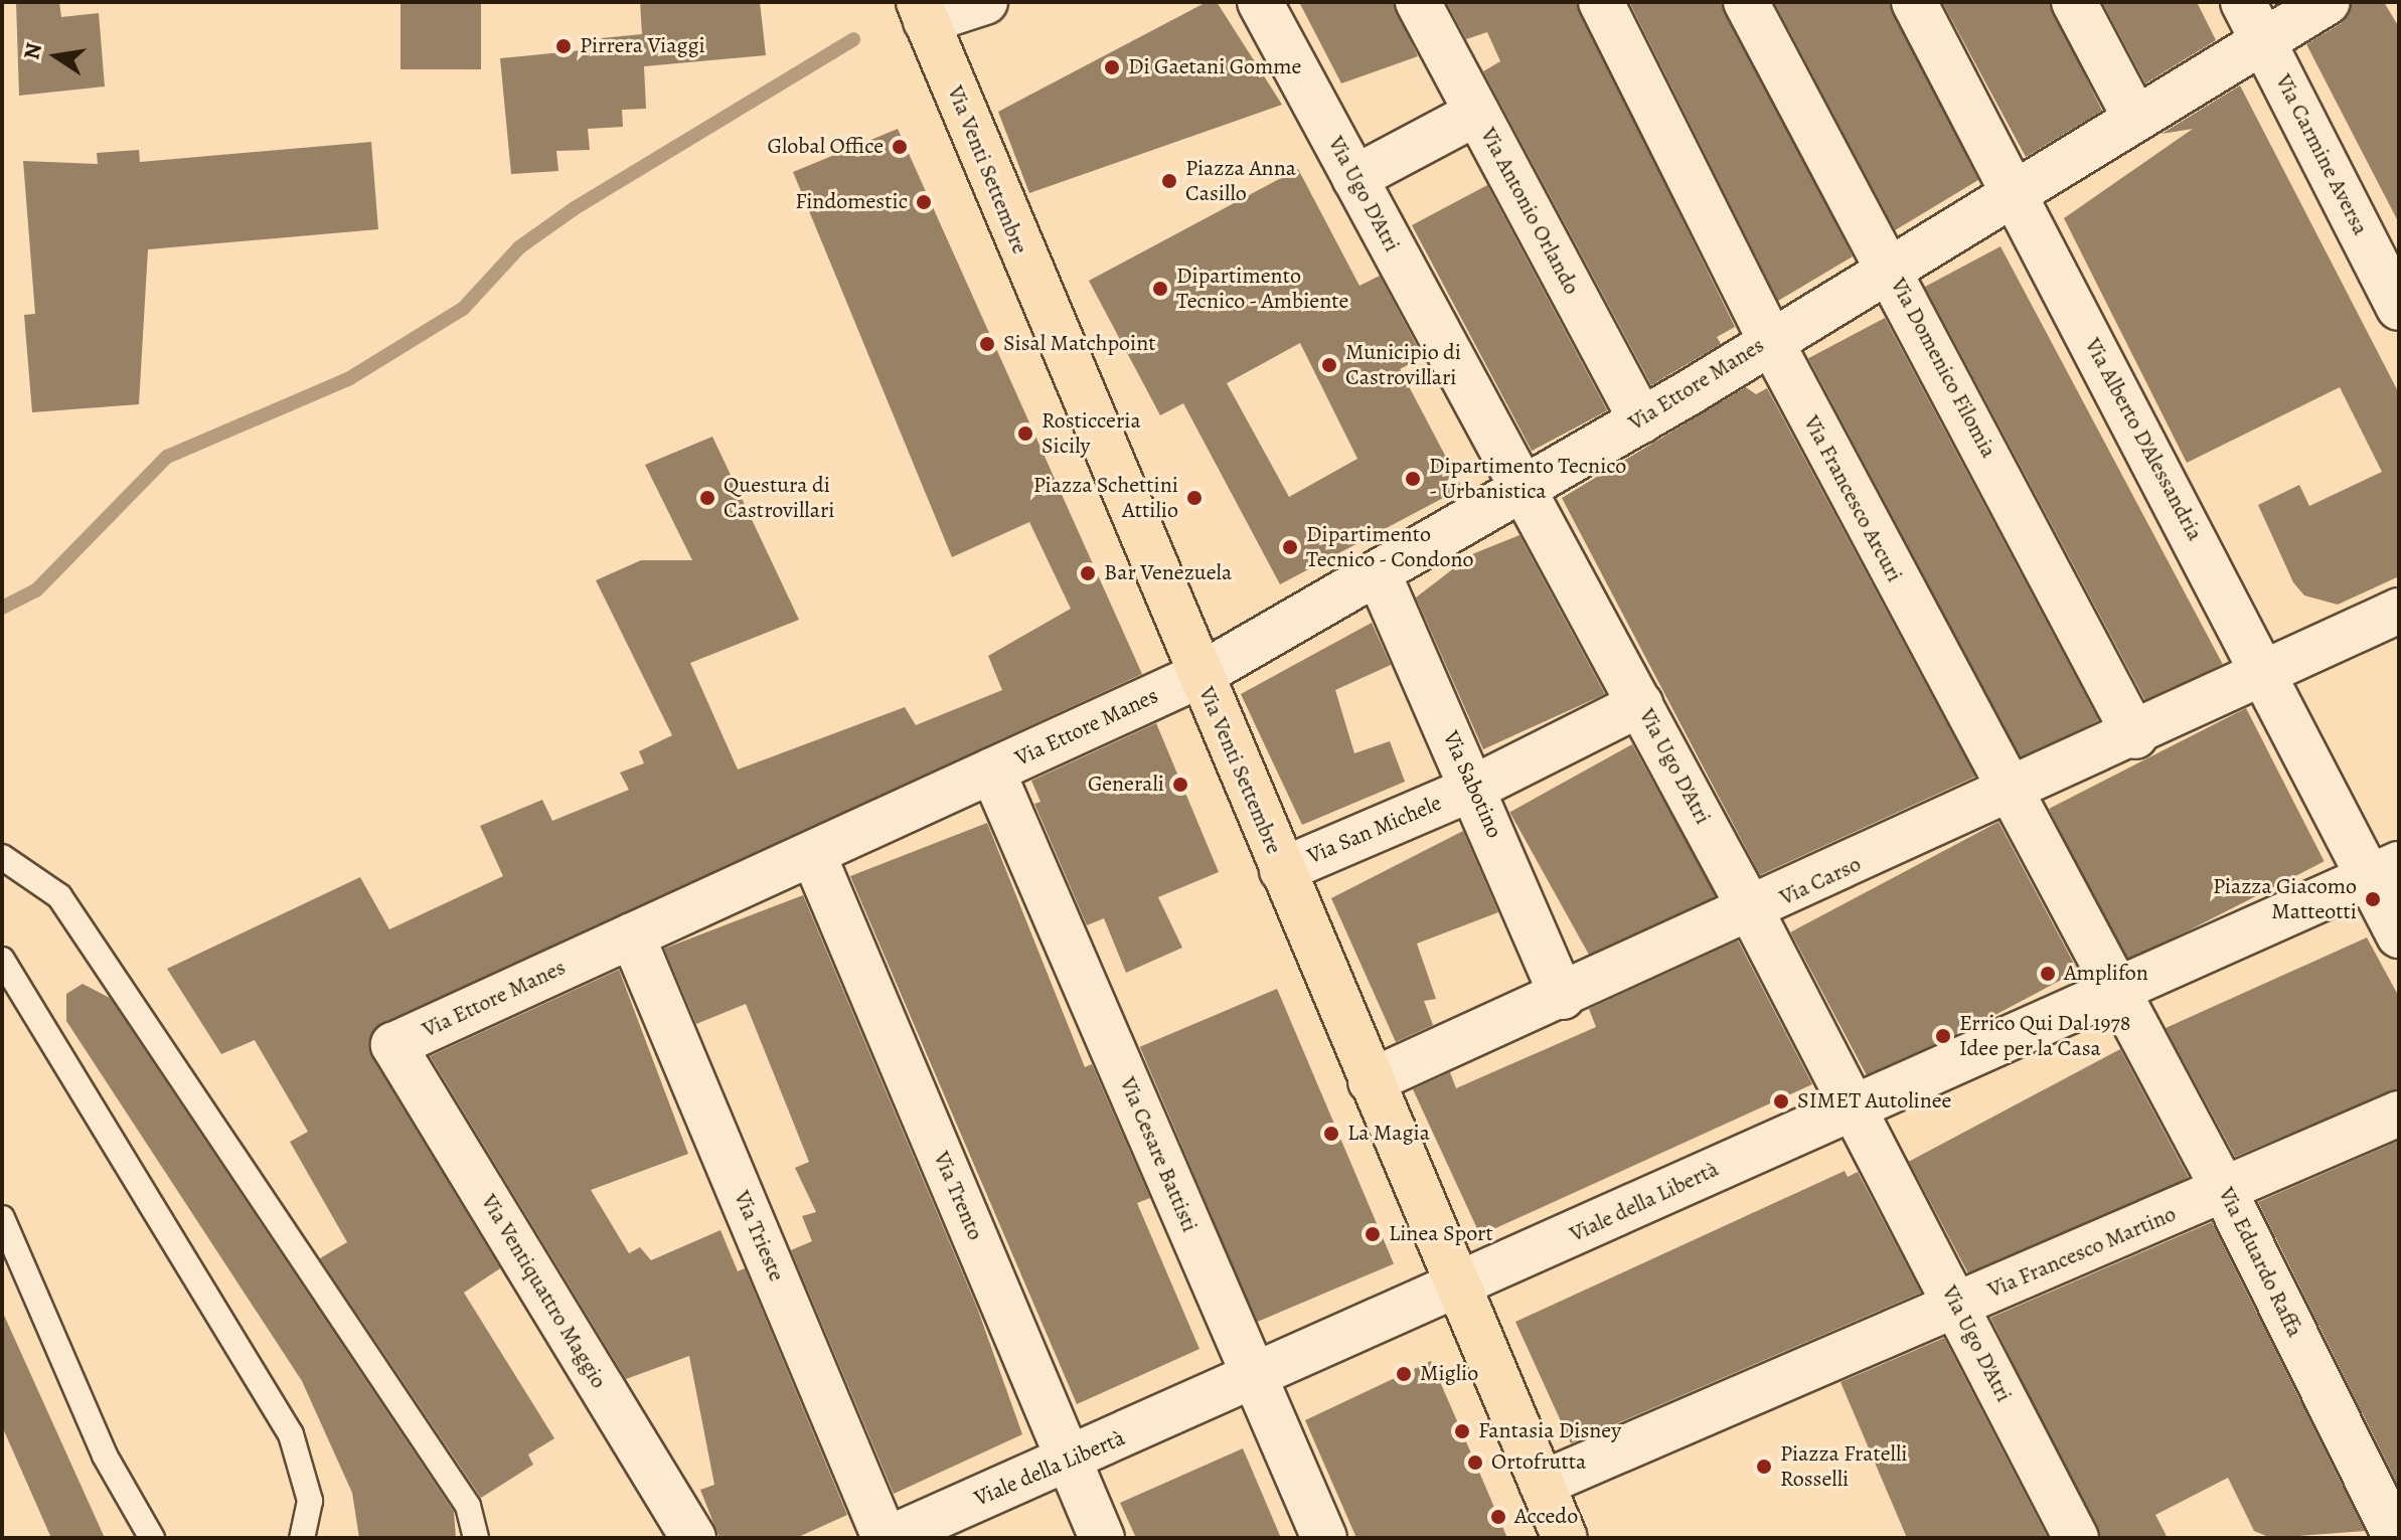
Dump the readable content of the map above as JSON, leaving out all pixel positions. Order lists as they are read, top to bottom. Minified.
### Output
{"streets":{"main road":["Via Venti Settembre"],"street":["Via Carmine Aversa","Via Ugo D'Atri","Via Antonio Orlando","Via Domenico Filomia","Via Ettore Manes","Via Alberto D'Alessandria","Via Francesco Arcuri","Via Sabotino","Via San Michele","Via Carso","Via Cesare Battisti","Via Trento","Viale della Libertà","Via Trieste","Via Francesco Martino","Via Eduardo Raffa","Via Ventiquattro Maggio"]},"crossings":[["Via Carmine Aversa","Via Ettore Manes"],["Via Venti Settembre","Via Ettore Manes"],["Via Venti Settembre","Via San Michele"],["Via Venti Settembre","Via Carso"],["Via Venti Settembre","Viale della Libertà"],["Via Venti Settembre","Via Francesco Martino"],["Via Ugo D'Atri","Via Ettore Manes"],["Via Ugo D'Atri","Via San Michele"],["Via Ugo D'Atri","Via Carso"],["Via Ugo D'Atri","Viale della Libertà"],["Via Ugo D'Atri","Via Francesco Martino"],["Via Antonio Orlando","Via Ettore Manes"],["Via Domenico Filomia","Via Ettore Manes"],["Via Domenico Filomia","Via Carso"],["Via Ettore Manes","Via Alberto D'Alessandria"],["Via Ettore Manes","Via Francesco Arcuri"],["Via Ettore Manes","Via Sabotino"],["Via Ettore Manes","Via Cesare Battisti"],["Via Ettore Manes","Via Trento"],["Via Ettore Manes","Via Trieste"],["Via Ettore Manes","Via Ventiquattro Maggio"],["Via Alberto D'Alessandria","Via Carso"],["Via Alberto D'Alessandria","Viale della Libertà"],["Via Francesco Arcuri","Via Carso"],["Via Francesco Arcuri","Viale della Libertà"],["Via Francesco Arcuri","Via Eduardo Raffa"],["Via Sabotino","Via San Michele"],["Via Sabotino","Via Carso"],["Via Cesare Battisti","Viale della Libertà"],["Via Trento","Viale della Libertà"],["Viale della Libertà","Via Trieste"],["Viale della Libertà","Via Eduardo Raffa"],["Via Francesco Martino","Via Eduardo Raffa"]],"places":["Pirrera Viaggi","Di Gaetani Gomme","Global Office","Piazza Anna Casillo","Findomestic","Dipartimento Tecnico - Ambiente","Sisal Matchpoint","Municipio di Castrovillari","Rosticceria Sicily","Dipartimento Tecnico - Urbanistica","Questura di Castrovillari","Piazza Schettini Attilio","Dipartimento Tecnico - Condono","Bar Venezuela","Generali","Piazza Giacomo Matteotti","Amplifon","Errico Qui Dal 1978 Idee per la Casa","SIMET Autolinee","La Magia","Linea Sport","Miglio","Fantasia Disney","Ortofrutta","Piazza Fratelli Rosselli","Accedo"],"north":"left"}
